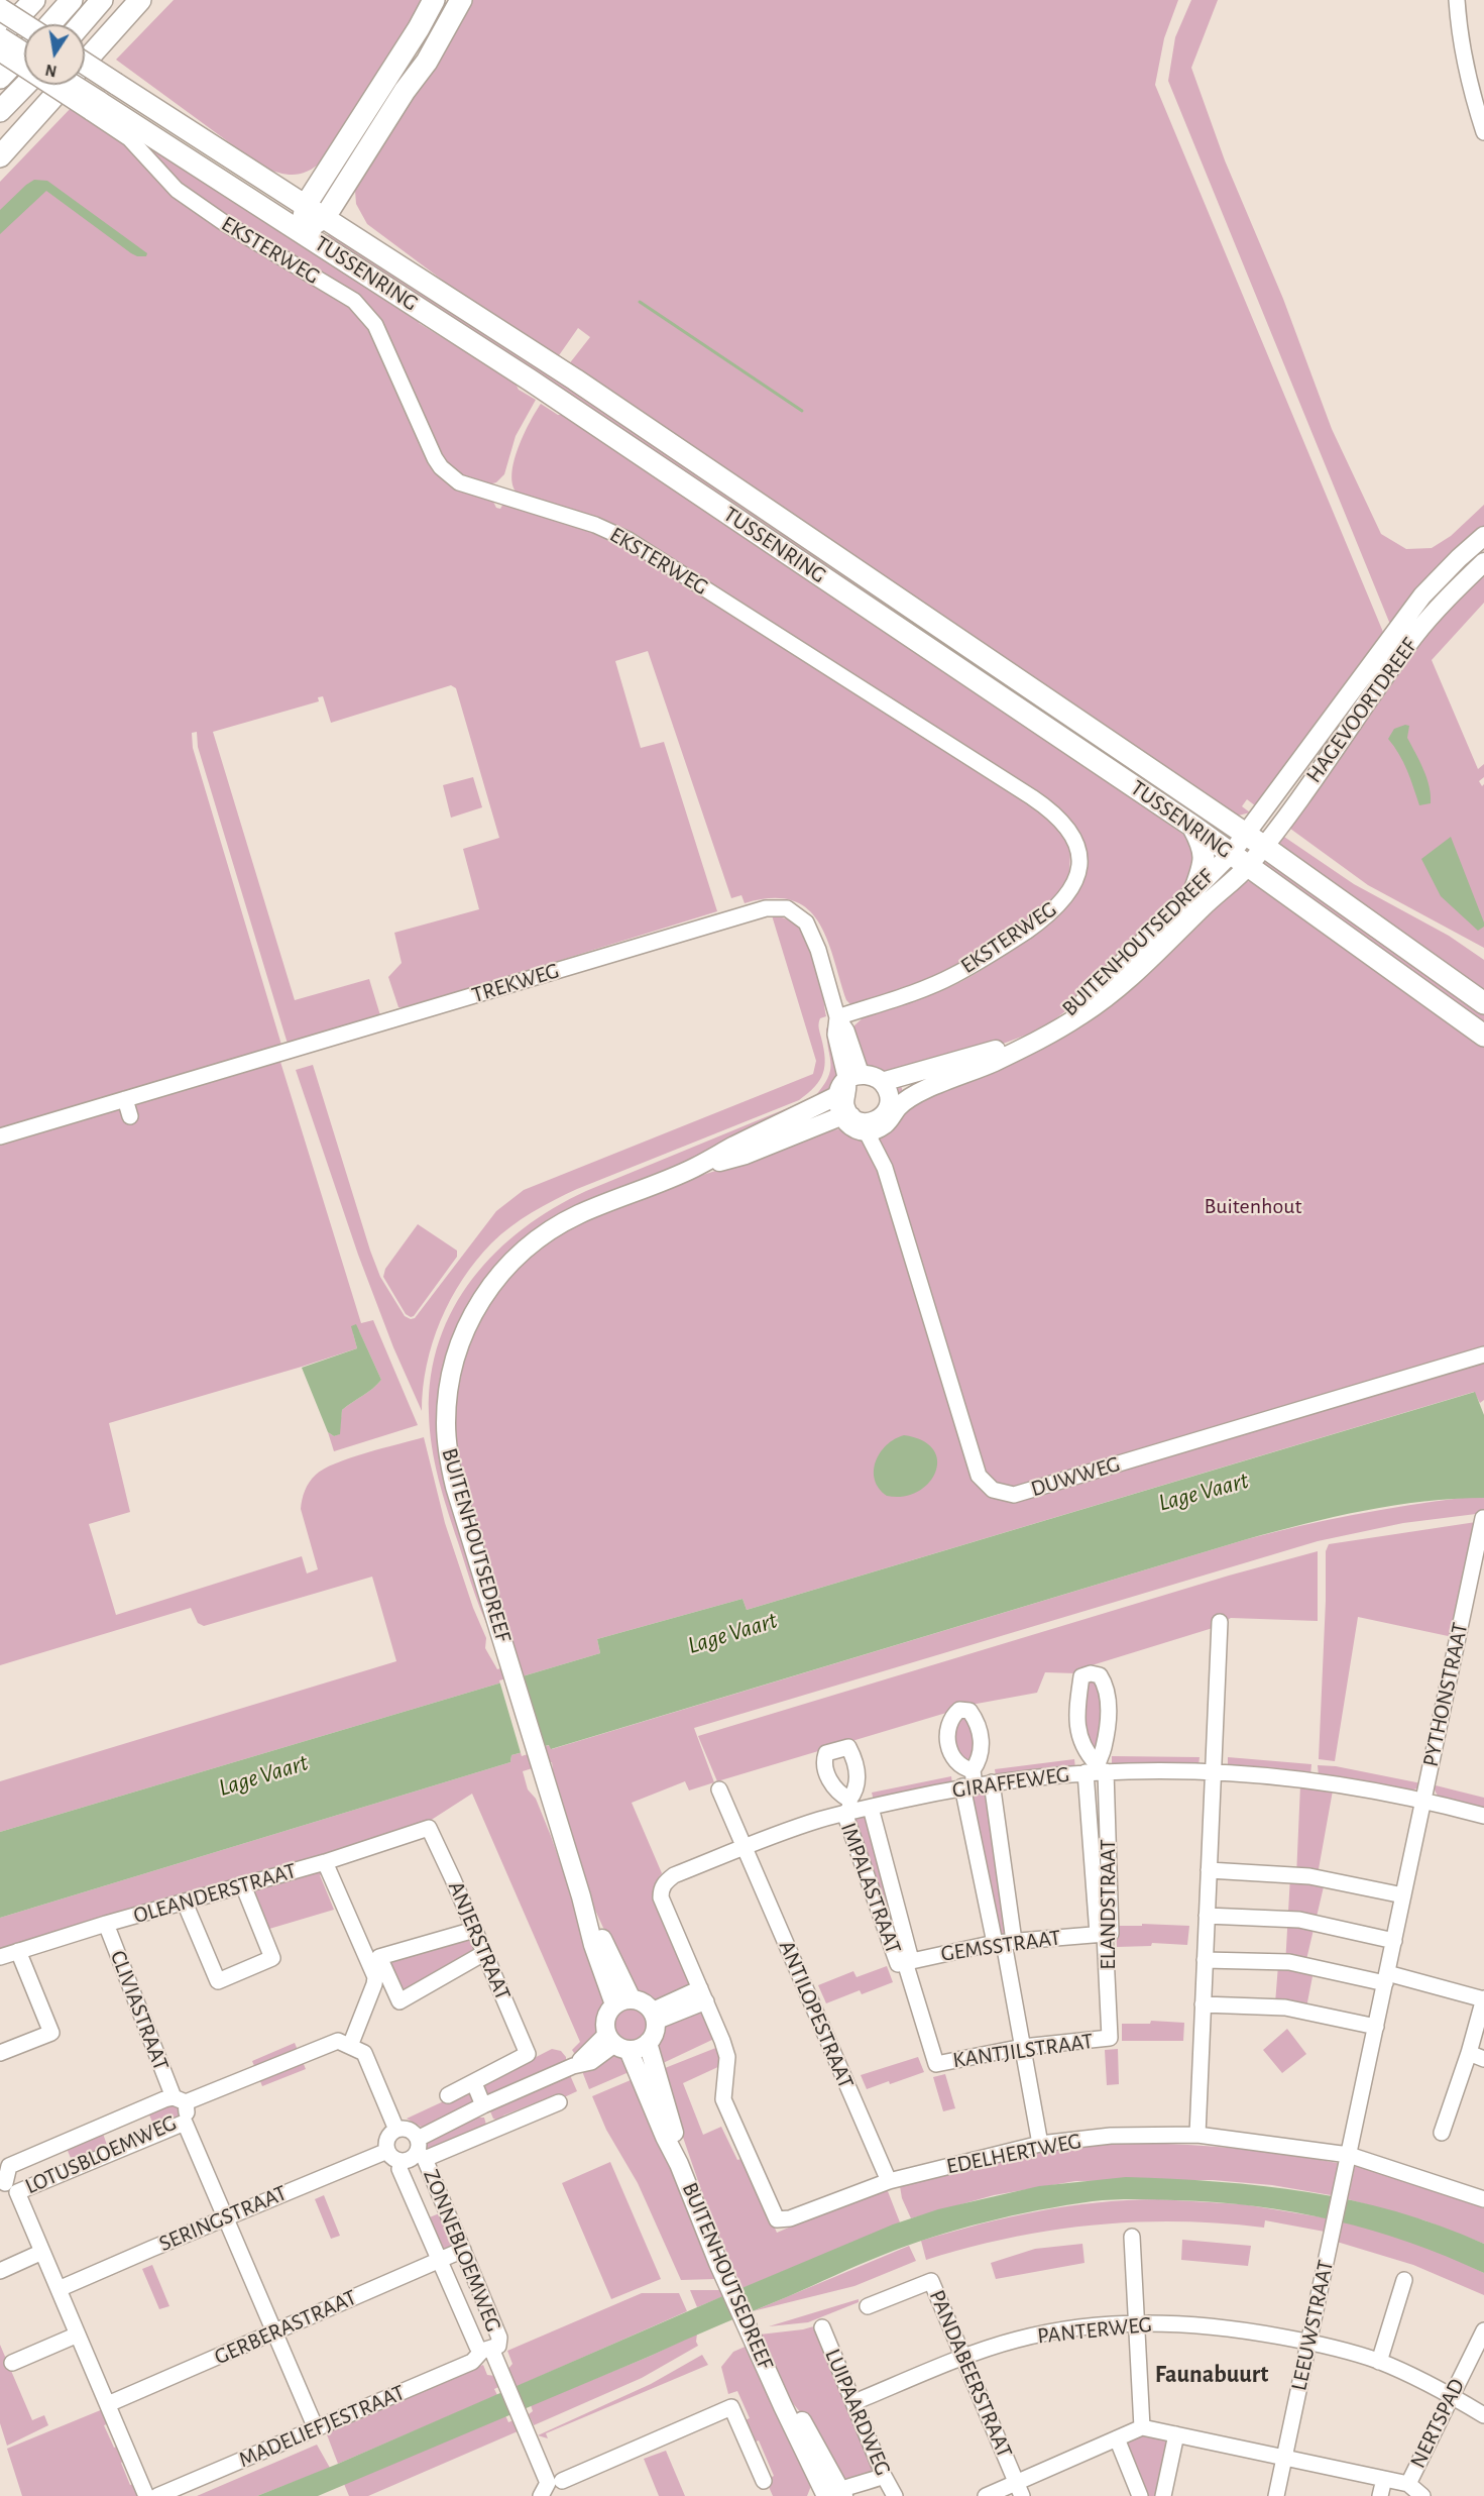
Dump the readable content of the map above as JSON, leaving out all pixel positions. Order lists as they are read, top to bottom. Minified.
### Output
{"streets":{"highway":["TUSSENRING"],"main road":["HAGEVOORTDREEF","BUITENHOUTSEDREEF"],"street":["EKSTERWEG","TREKWEG","DUWWEG","PYTHONSTRAAT","GIRAFFEWEG","IMPALASTRAAT","OLEANDERSTRAAT","ELANDSTRAAT","ANJERSTRAAT","GEMSSTRAAT","CLIVIASTRAAT","ANTILOPESTRAAT","KANTJILSTRAAT","EDELHERTWEG","LOTUSBLOEMWEG","SERINGSTRAAT","ZONNEBLOEMWEG","LEEUWSTRAAT","GERBERASTRAAT","PANTERWEG","PANDABEERSTRAAT","LUIPAARDWEG","NERTSPAD","MADELIEFJESTRAAT"]},"crossings":[["EKSTERWEG","TUSSENRING"],["EKSTERWEG","TREKWEG"],["TUSSENRING","HAGEVOORTDREEF"],["TUSSENRING","BUITENHOUTSEDREEF"],["HAGEVOORTDREEF","BUITENHOUTSEDREEF"],["BUITENHOUTSEDREEF","TREKWEG"],["BUITENHOUTSEDREEF","DUWWEG"],["PYTHONSTRAAT","GIRAFFEWEG"],["PYTHONSTRAAT","LEEUWSTRAAT"],["GIRAFFEWEG","IMPALASTRAAT"],["GIRAFFEWEG","ELANDSTRAAT"],["GIRAFFEWEG","ANTILOPESTRAAT"],["GIRAFFEWEG","EDELHERTWEG"],["IMPALASTRAAT","GEMSSTRAAT"],["IMPALASTRAAT","KANTJILSTRAAT"],["OLEANDERSTRAAT","ANJERSTRAAT"],["OLEANDERSTRAAT","CLIVIASTRAAT"],["ELANDSTRAAT","GEMSSTRAAT"],["ELANDSTRAAT","KANTJILSTRAAT"],["CLIVIASTRAAT","LOTUSBLOEMWEG"],["ANTILOPESTRAAT","EDELHERTWEG"],["EDELHERTWEG","LEEUWSTRAAT"],["SERINGSTRAAT","ZONNEBLOEMWEG"],["ZONNEBLOEMWEG","GERBERASTRAAT"],["ZONNEBLOEMWEG","MADELIEFJESTRAAT"],["LEEUWSTRAAT","PANTERWEG"],["PANTERWEG","PANDABEERSTRAAT"],["PANTERWEG","LUIPAARDWEG"],["PANTERWEG","NERTSPAD"]],"districts":["Faunabuurt"],"water":["Lage Vaart"],"parks":["Buitenhout"],"north":"bottom"}
